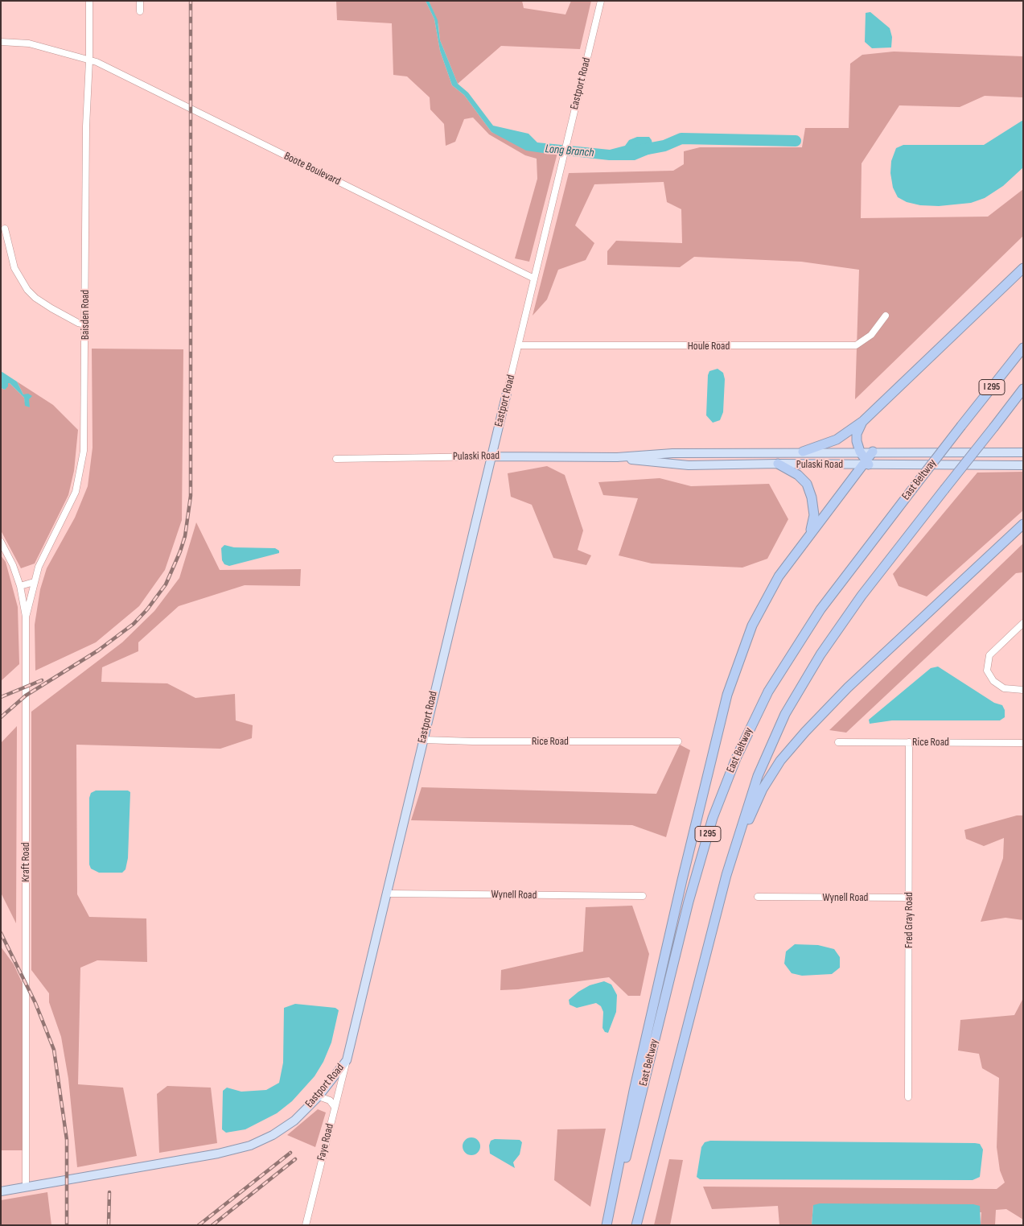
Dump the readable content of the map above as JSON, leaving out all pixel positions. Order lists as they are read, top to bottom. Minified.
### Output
{"streets":{"highway":["I 295","East Beltway"],"main road":["Eastport Road","Pulaski Road"],"street":["Boote Boulevard","Baisden Road","Houle Road","Rice Road","Kraft Road","Wynell Road","Fred Gray Road","Faye Road"]},"crossings":[["Eastport Road","Boote Boulevard"],["Eastport Road","Houle Road"],["Eastport Road","Pulaski Road"],["Eastport Road","Rice Road"],["Eastport Road","Kraft Road"],["Eastport Road","Wynell Road"],["Eastport Road","Faye Road"],["Boote Boulevard","Baisden Road"],["Baisden Road","Kraft Road"],["Rice Road","Fred Gray Road"],["Wynell Road","Fred Gray Road"]],"water":["Long Branch"]}
